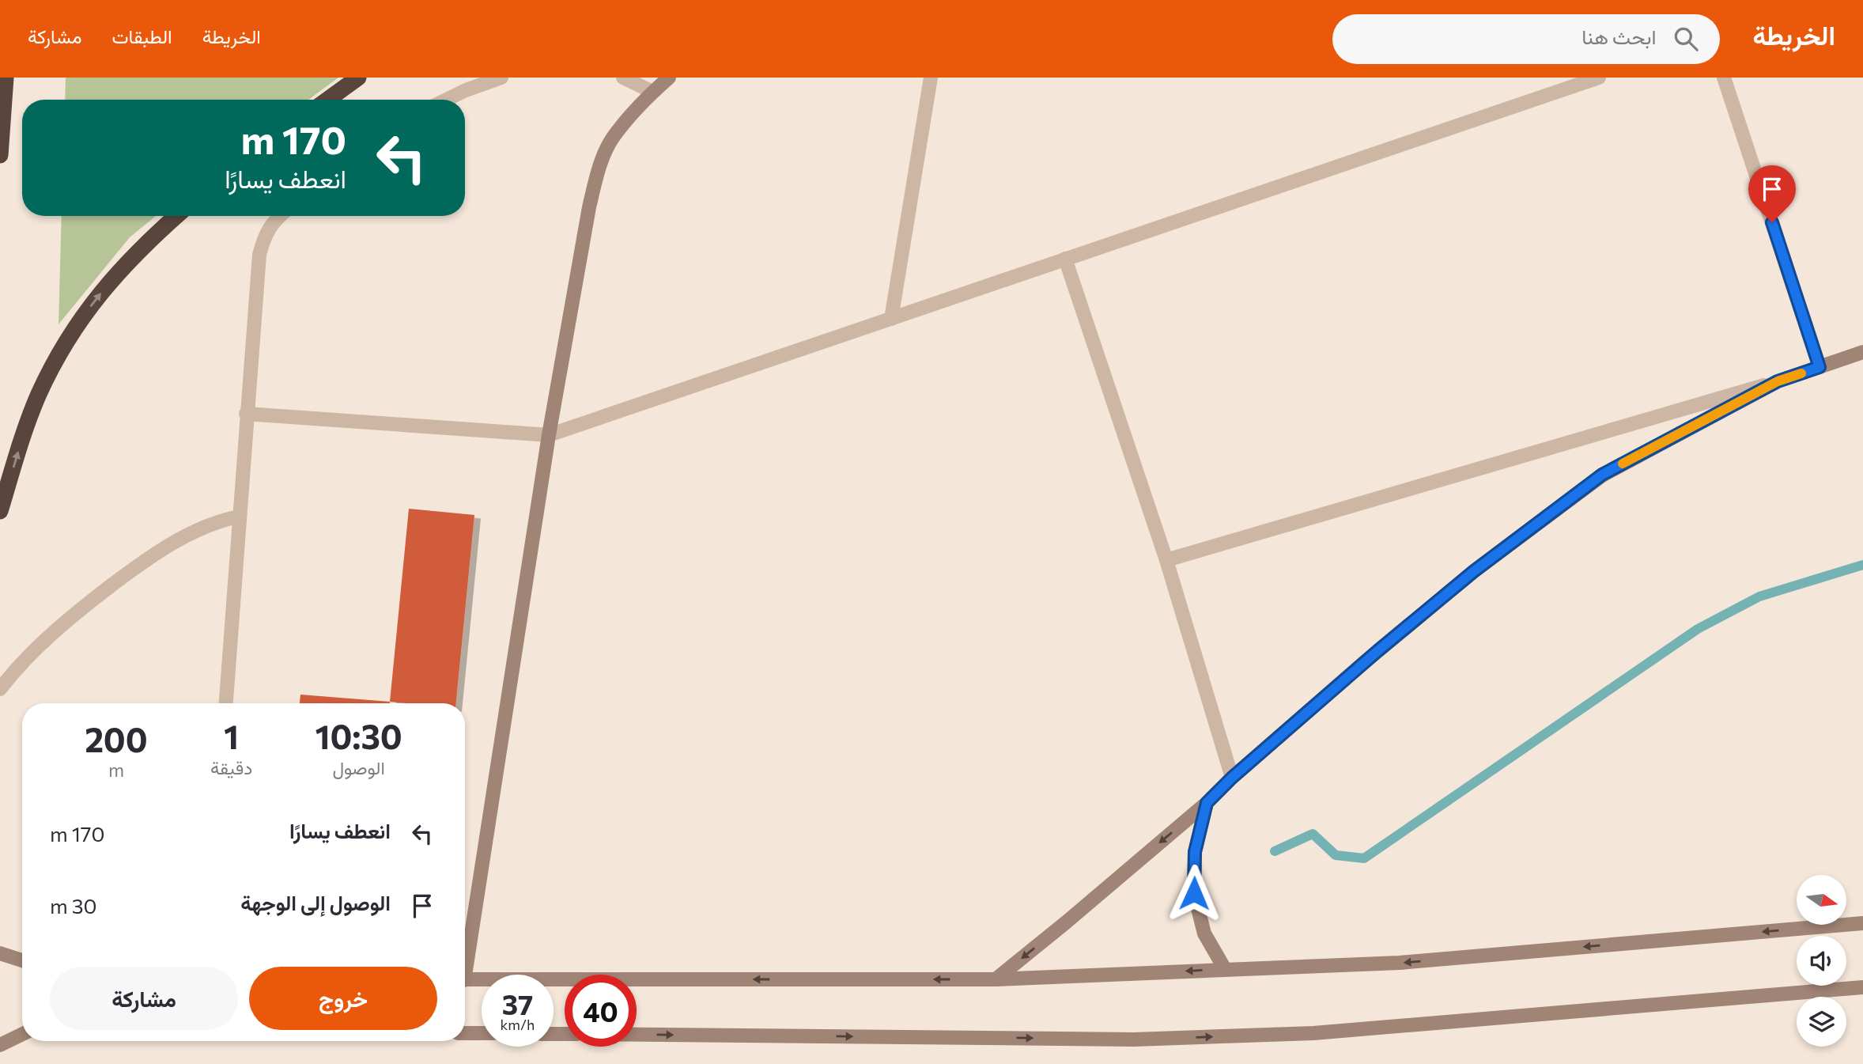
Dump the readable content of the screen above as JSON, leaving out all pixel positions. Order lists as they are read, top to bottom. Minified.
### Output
{"north":"right","page":{"header":"الخريطة","search":"ابحث هنا","nav":["الخريطة","الطبقات","مشاركة"],"turn":["170 m","انعطف يسارًا"],"eta":["10:30","الوصول","1","دقيقة","200","m"],"list":[{"name":"انعطف يسارًا","value":"170 m"},{"name":"الوصول إلى الوجهة","value":"30 m"}],"buttons":["خروج","مشاركة"],"speed":"37 km/h","limit":"40"}}
